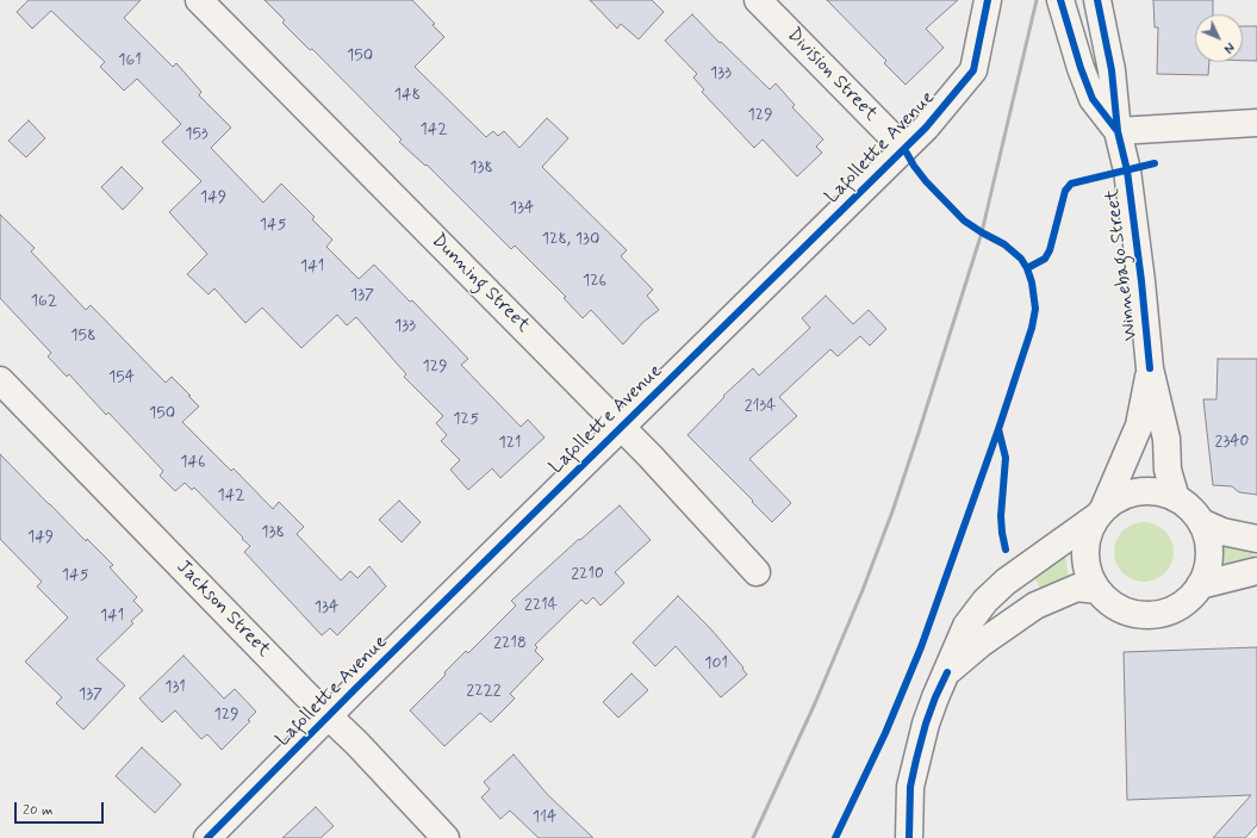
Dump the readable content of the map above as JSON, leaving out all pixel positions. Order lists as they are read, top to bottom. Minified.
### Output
{"streets":{"street":["Division Street","Lafollette Avenue","Winnebago Street","Dunning Street","Jackson Street"]},"crossings":[["Division Street","Lafollette Avenue"],["Lafollette Avenue","Dunning Street"],["Lafollette Avenue","Jackson Street"]],"house_numbers":["150","161","133","148","129","142","153","138","149","134","145","128, 130","141","126","137","162","133","158","129","154","2134","150","125","2340","121","146","142","138","149","2210","145","2214","134","141","2218","101","131","2222","137","129","114"],"scale_bar":"20 m","north":"bottom right"}
